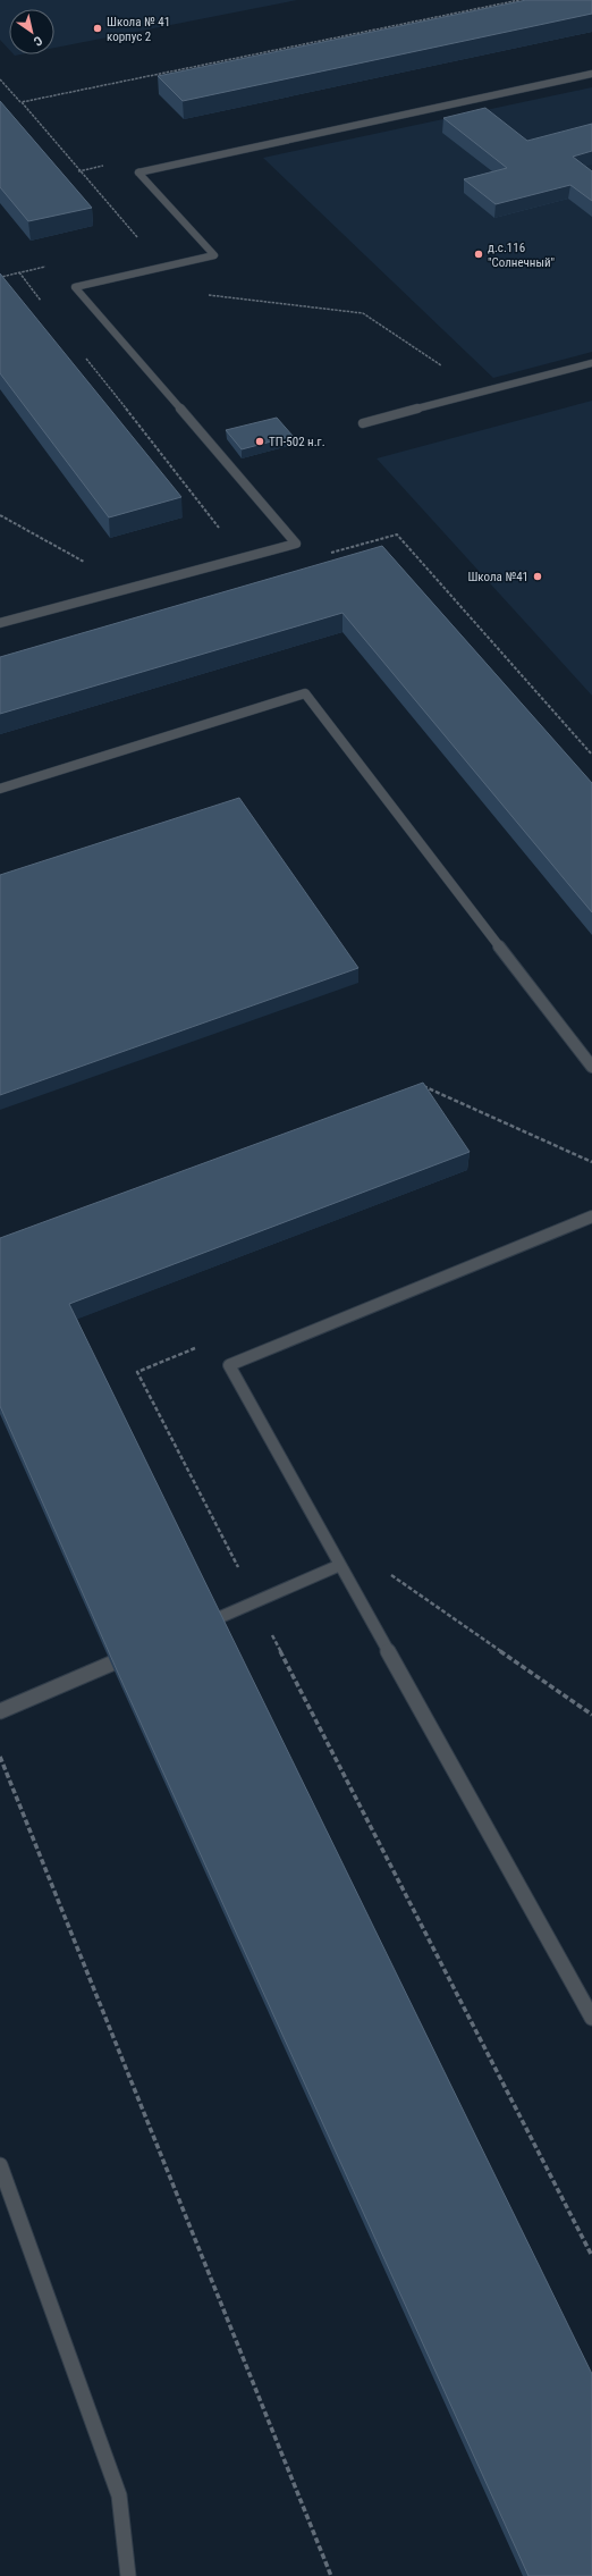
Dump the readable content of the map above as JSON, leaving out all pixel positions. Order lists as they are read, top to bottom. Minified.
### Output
{"places":["Школа № 41 корпус 2","д.с.116 \"Солнечный\"","ТП-502 н.г.","Школа №41"],"north":"bottom right"}
